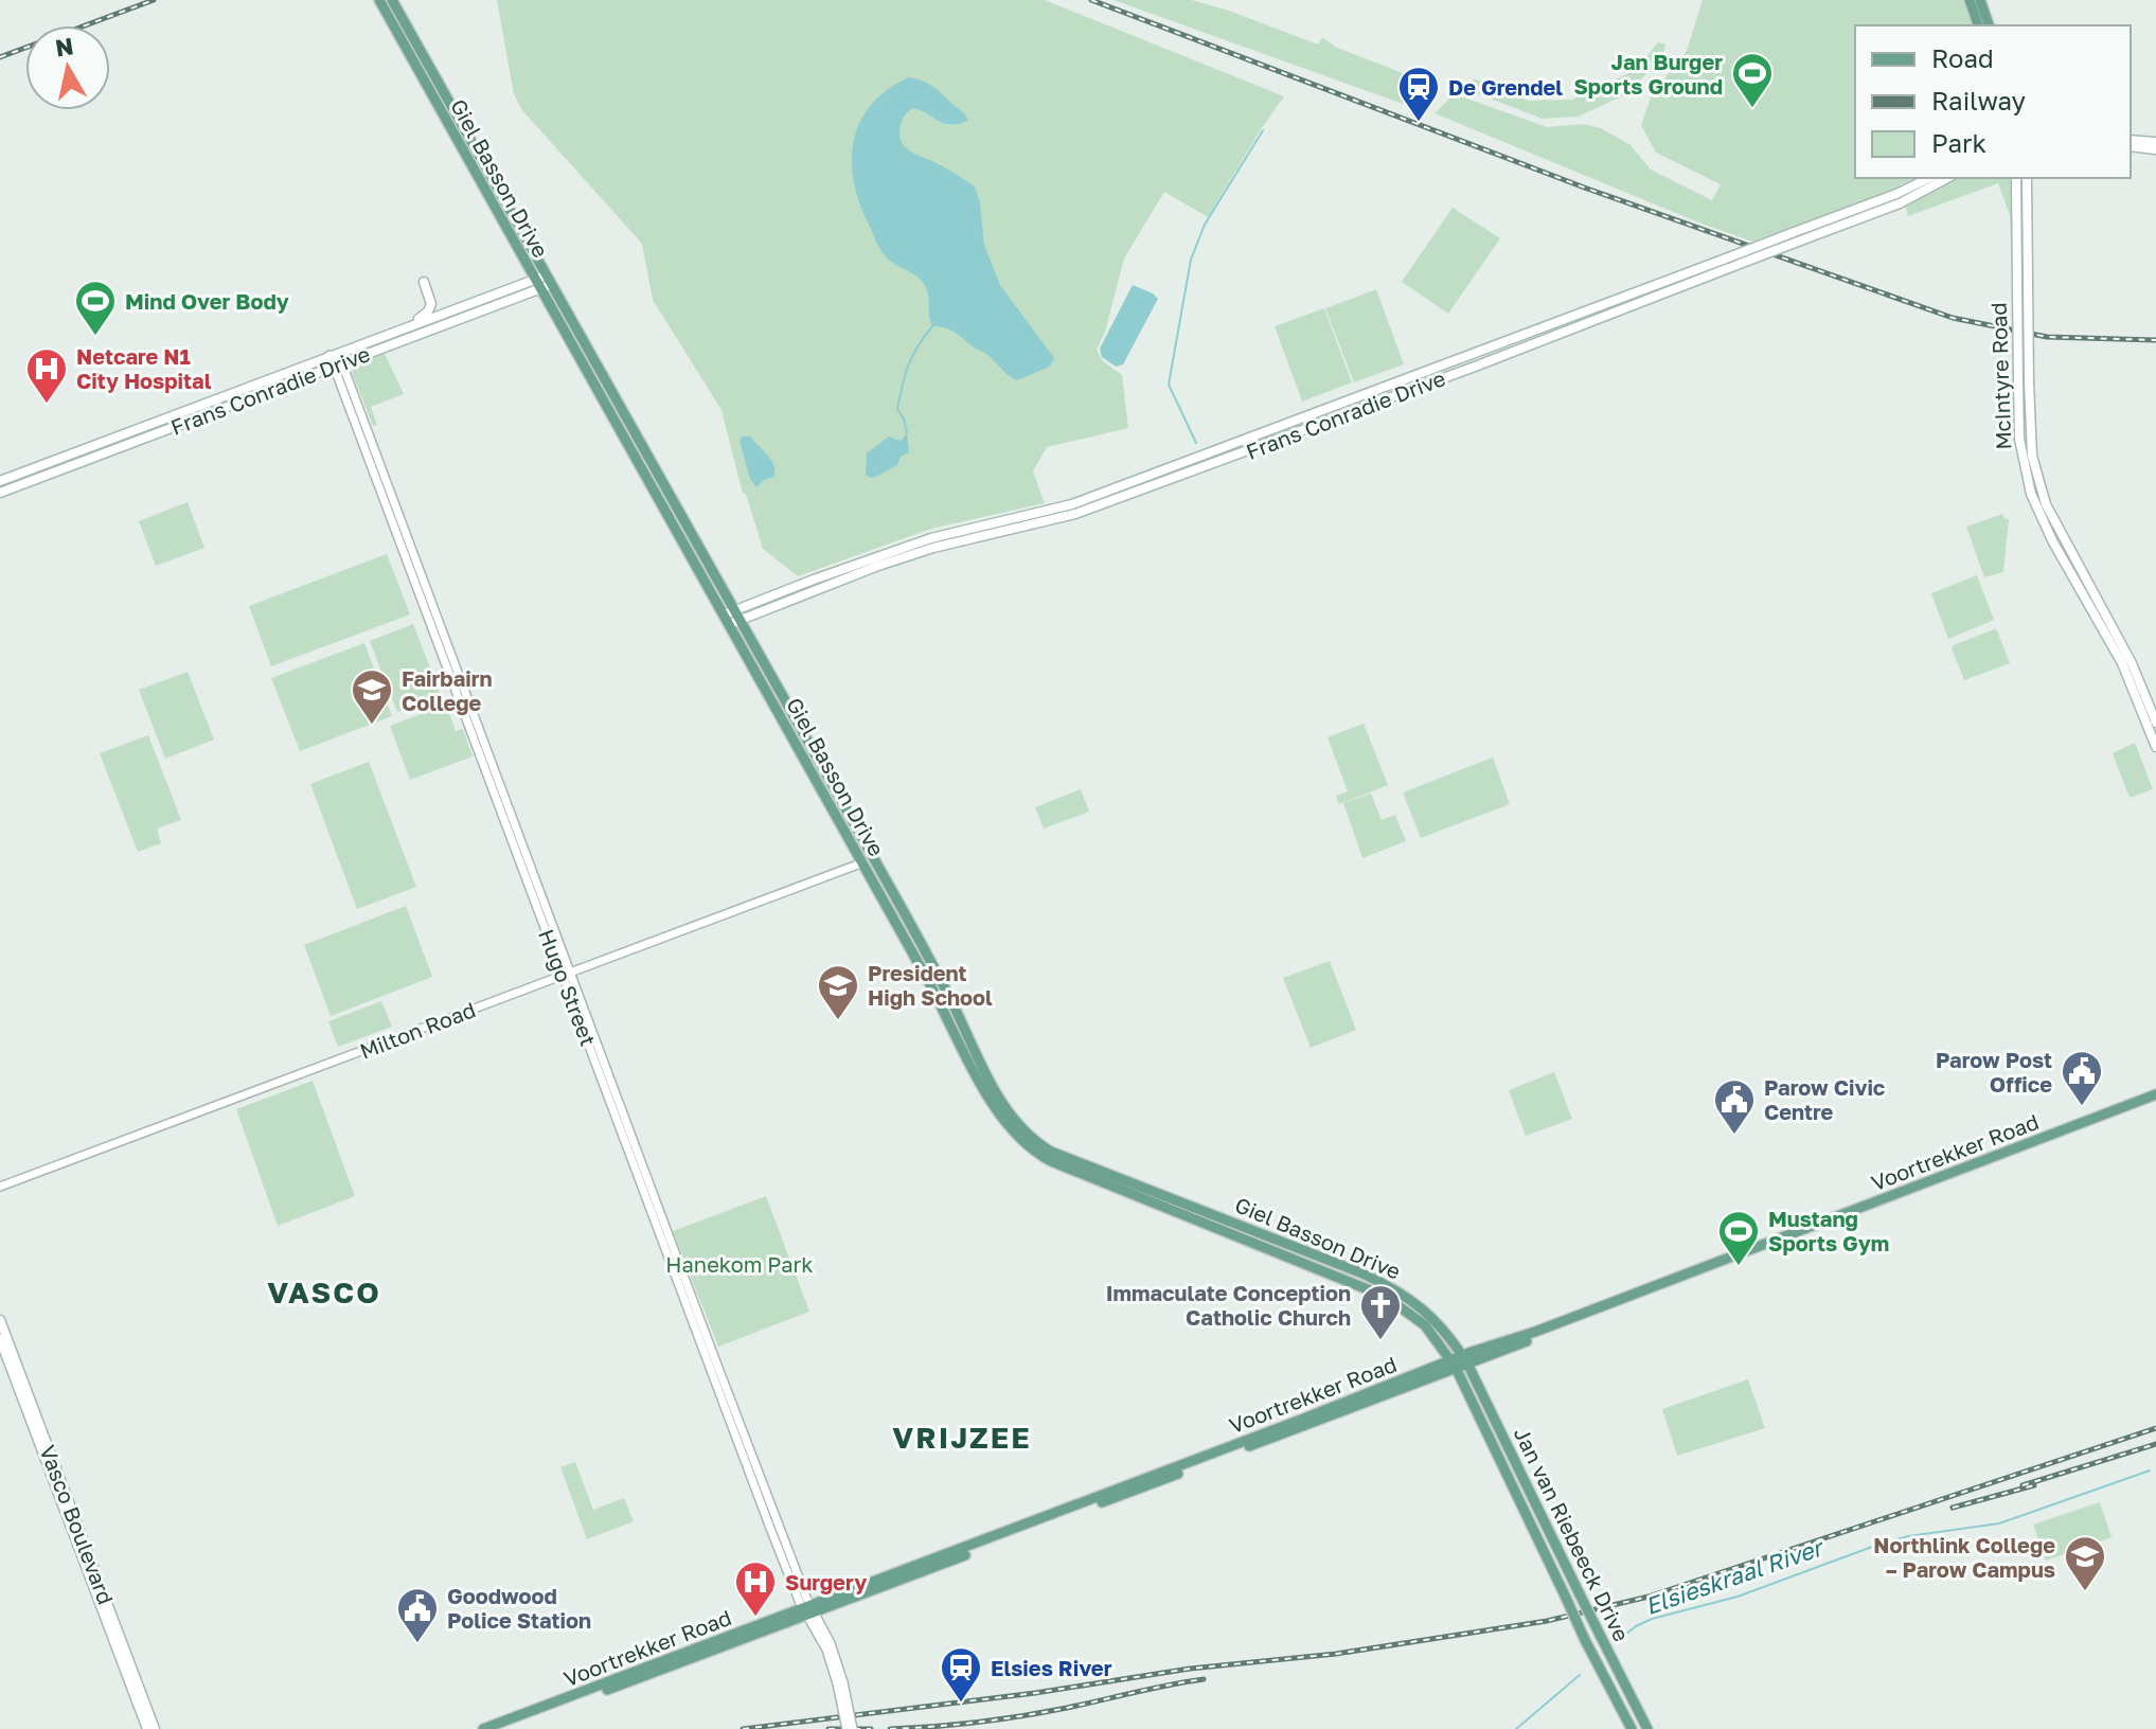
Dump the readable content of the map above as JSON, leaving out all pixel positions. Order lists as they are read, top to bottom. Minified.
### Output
{"streets":{"main road":["Giel Basson Drive","McIntyre Road","Frans Conradie Drive","Voortrekker Road","Vasco Boulevard","Jan van Riebeeck Drive"],"street":["Hugo Street","Milton Road"]},"crossings":[["Giel Basson Drive","Frans Conradie Drive"],["Giel Basson Drive","Milton Road"],["Giel Basson Drive","Voortrekker Road"],["Giel Basson Drive","Jan van Riebeeck Drive"],["Frans Conradie Drive","Hugo Street"],["Hugo Street","Milton Road"],["Hugo Street","Voortrekker Road"],["Voortrekker Road","Jan van Riebeeck Drive"]],"districts":["VASCO","VRIJZEE"],"water":["Elsieskraal River"],"parks":["Hanekom Park"],"places":{"sports":["Jan Burger Sports Ground","Mind Over Body","Mustang Sports Gym"],"station":["De Grendel","Elsies River"],"hospital":["Netcare N1 City Hospital","Surgery"],"school or university":["Fairbairn College","President High School","Northlink College – Parow Campus"],"public building":["Parow Post Office","Parow Civic Centre","Goodwood Police Station"],"church":["Immaculate Conception Catholic Church"]},"legend":["Road","Railway","Park"],"north":"top"}
